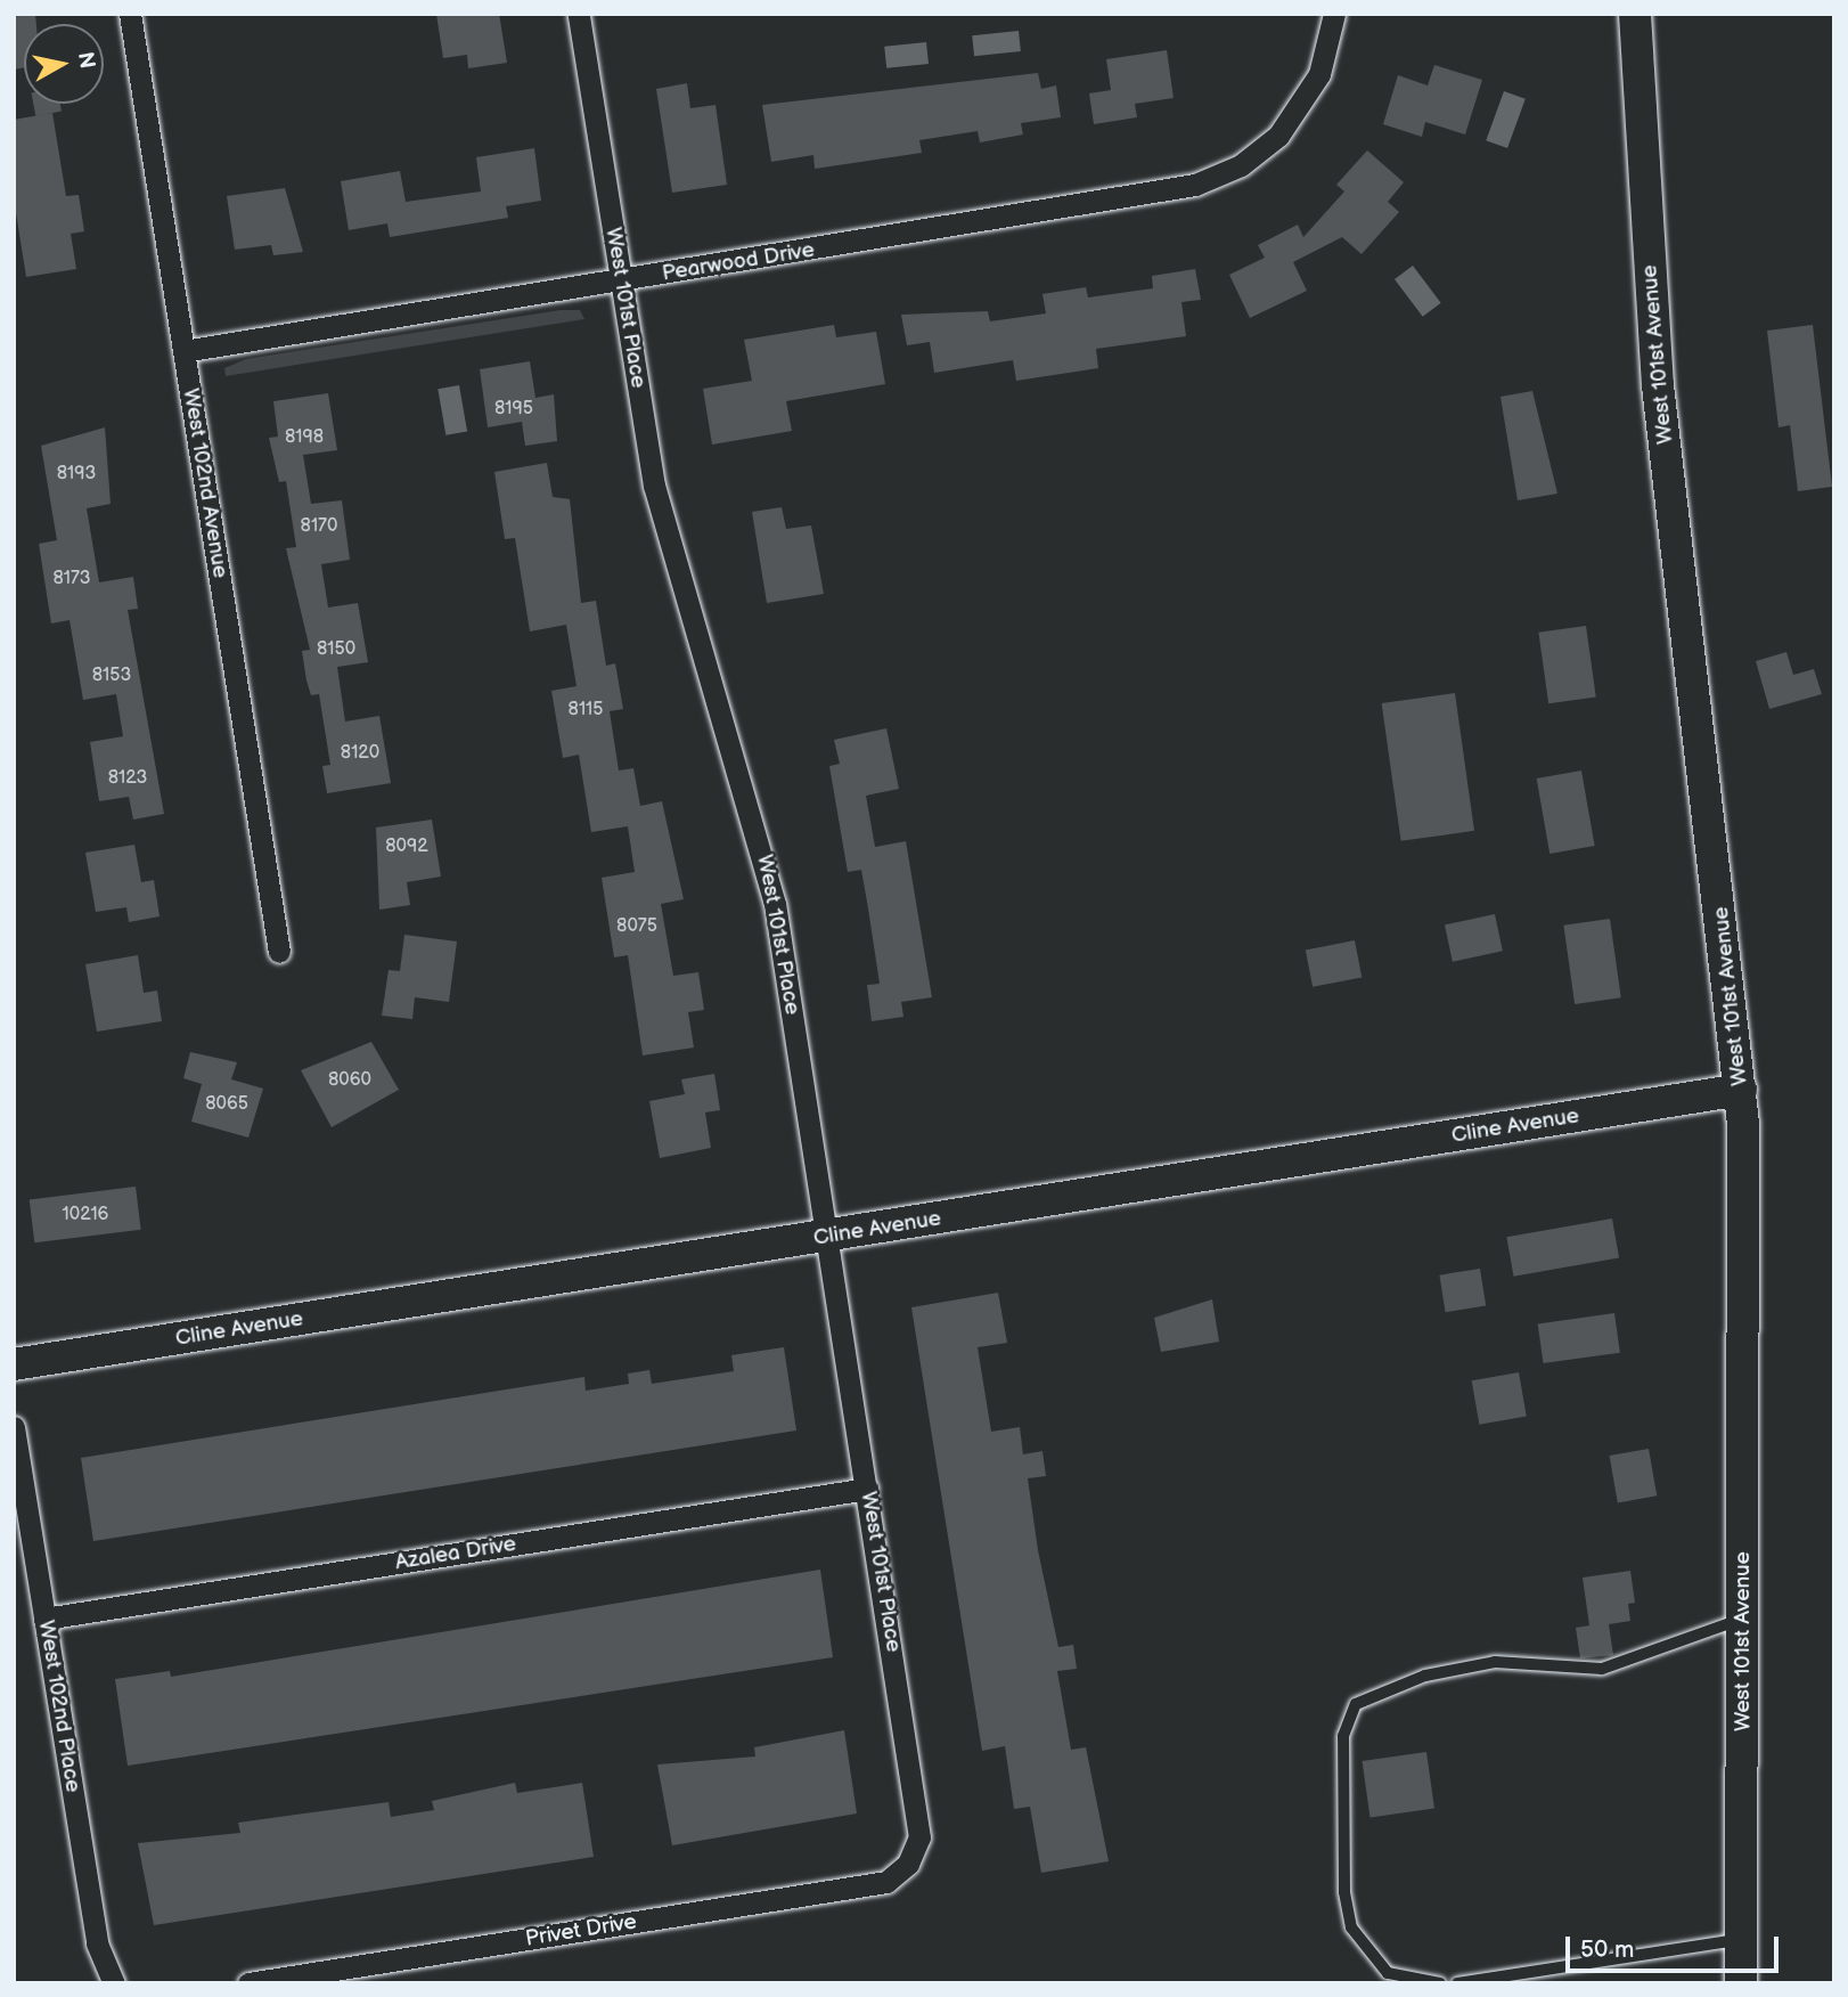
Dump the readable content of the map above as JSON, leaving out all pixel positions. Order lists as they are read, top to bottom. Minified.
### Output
{"streets":{"street":["Pearwood Drive","West 101st Place","West 101st Avenue","West 102nd Avenue","Cline Avenue","Azalea Drive","West 102nd Place","Privet Drive"]},"crossings":[["Pearwood Drive","West 101st Place"],["Pearwood Drive","West 102nd Avenue"],["West 101st Place","Cline Avenue"],["West 101st Place","Azalea Drive"],["West 101st Place","Privet Drive"],["West 101st Avenue","Cline Avenue"],["Azalea Drive","West 102nd Place"]],"house_numbers":["8195","8198","8193","8170","8173","8150","8153","8115","8120","8123","8092","8075","8060","8065","10216"],"scale_bar":"50 m","north":"right"}
